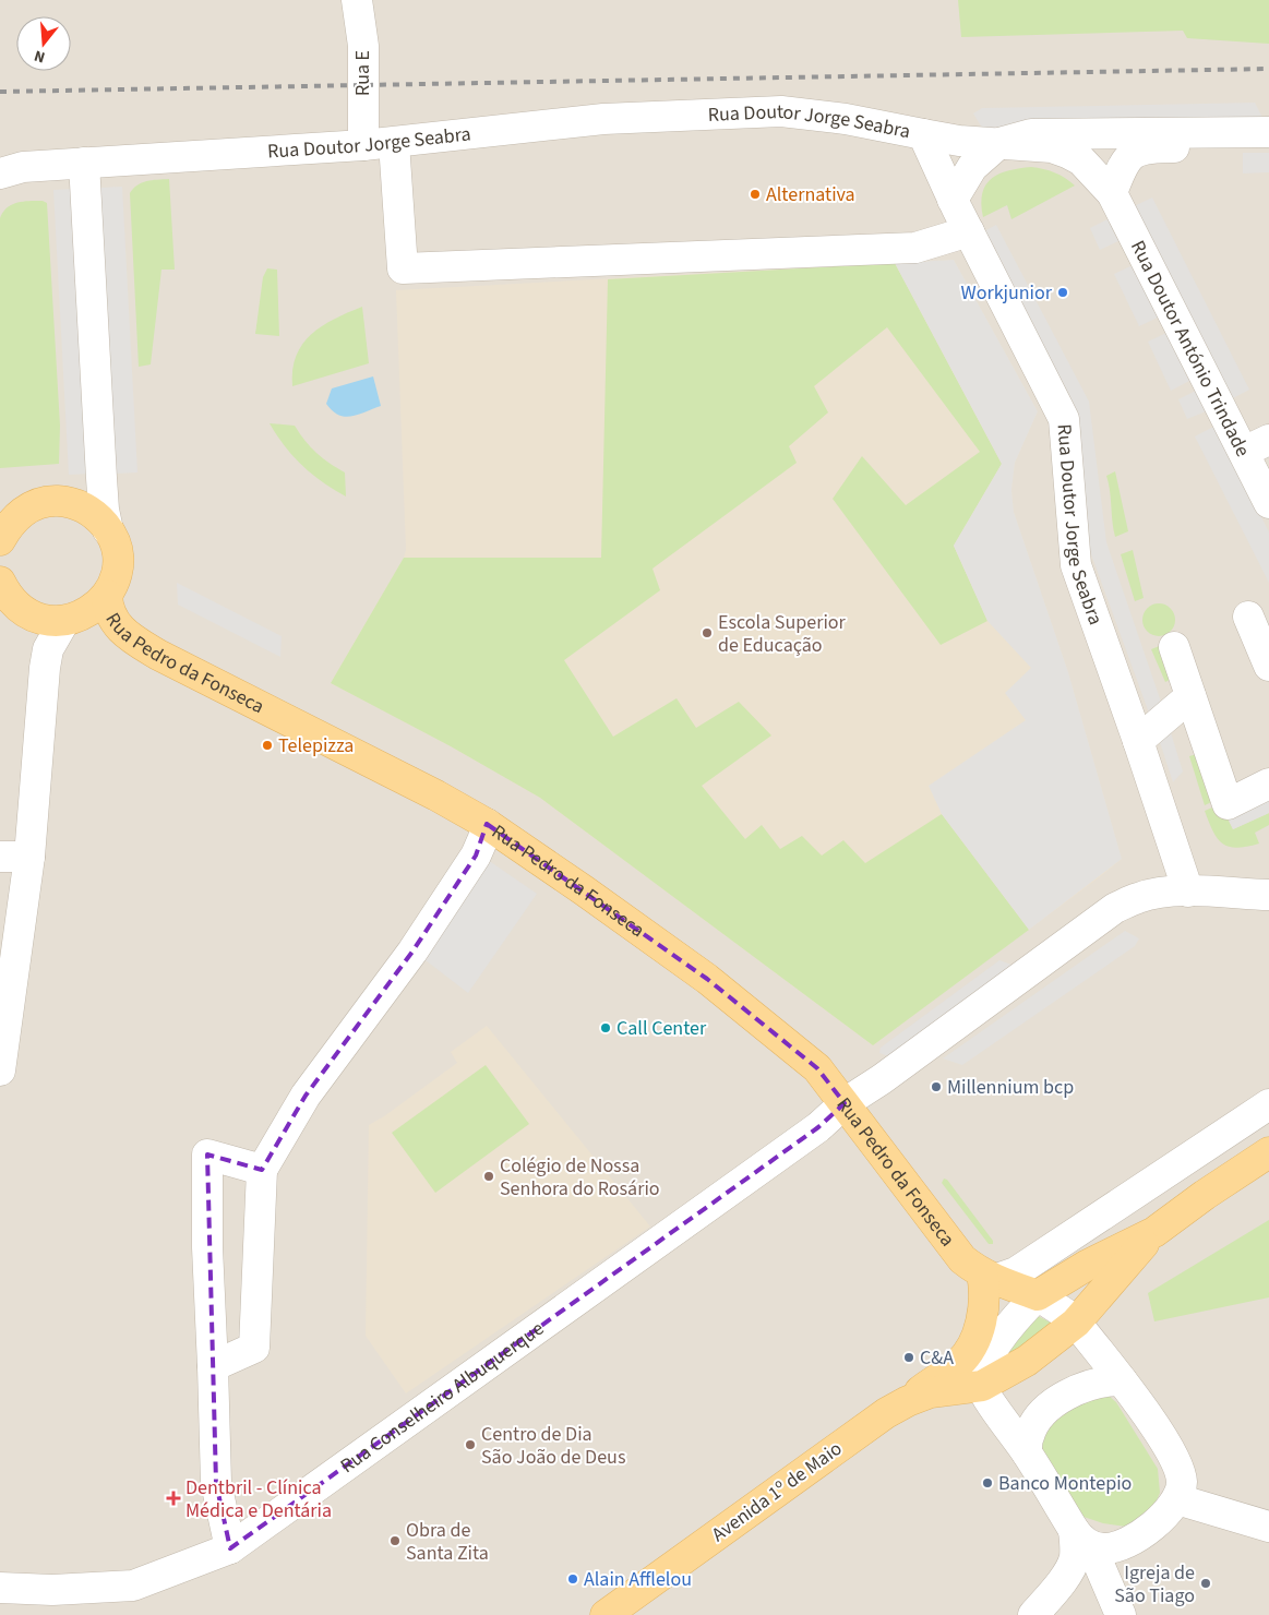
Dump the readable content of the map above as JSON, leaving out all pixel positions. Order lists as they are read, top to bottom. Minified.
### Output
{"streets":{"main road":["Rua Pedro da Fonseca","Avenida 1º de Maio"],"street":["Rua E","Rua Doutor Jorge Seabra","Rua Doutor António Trindade","Rua Conselheiro Albuquerque"]},"crossings":[["Rua E","Rua Doutor Jorge Seabra"],["Rua Doutor Jorge Seabra","Rua Doutor António Trindade"],["Rua Doutor Jorge Seabra","Rua Conselheiro Albuquerque"],["Rua Pedro da Fonseca","Rua Conselheiro Albuquerque"]],"places":{"other":["Alternativa","Workjunior","Escola Superior de Educação","Telepizza","Call Center","Millennium bcp","Colégio de Nossa Senhora do Rosário","C&A","Centro de Dia São João de Deus","Banco Montepio","Obra de Santa Zita","Alain Afflelou","Igreja de São Tiago"],"health":["Dentbril - Clínica Médica e Dentária"]},"north":"bottom"}
